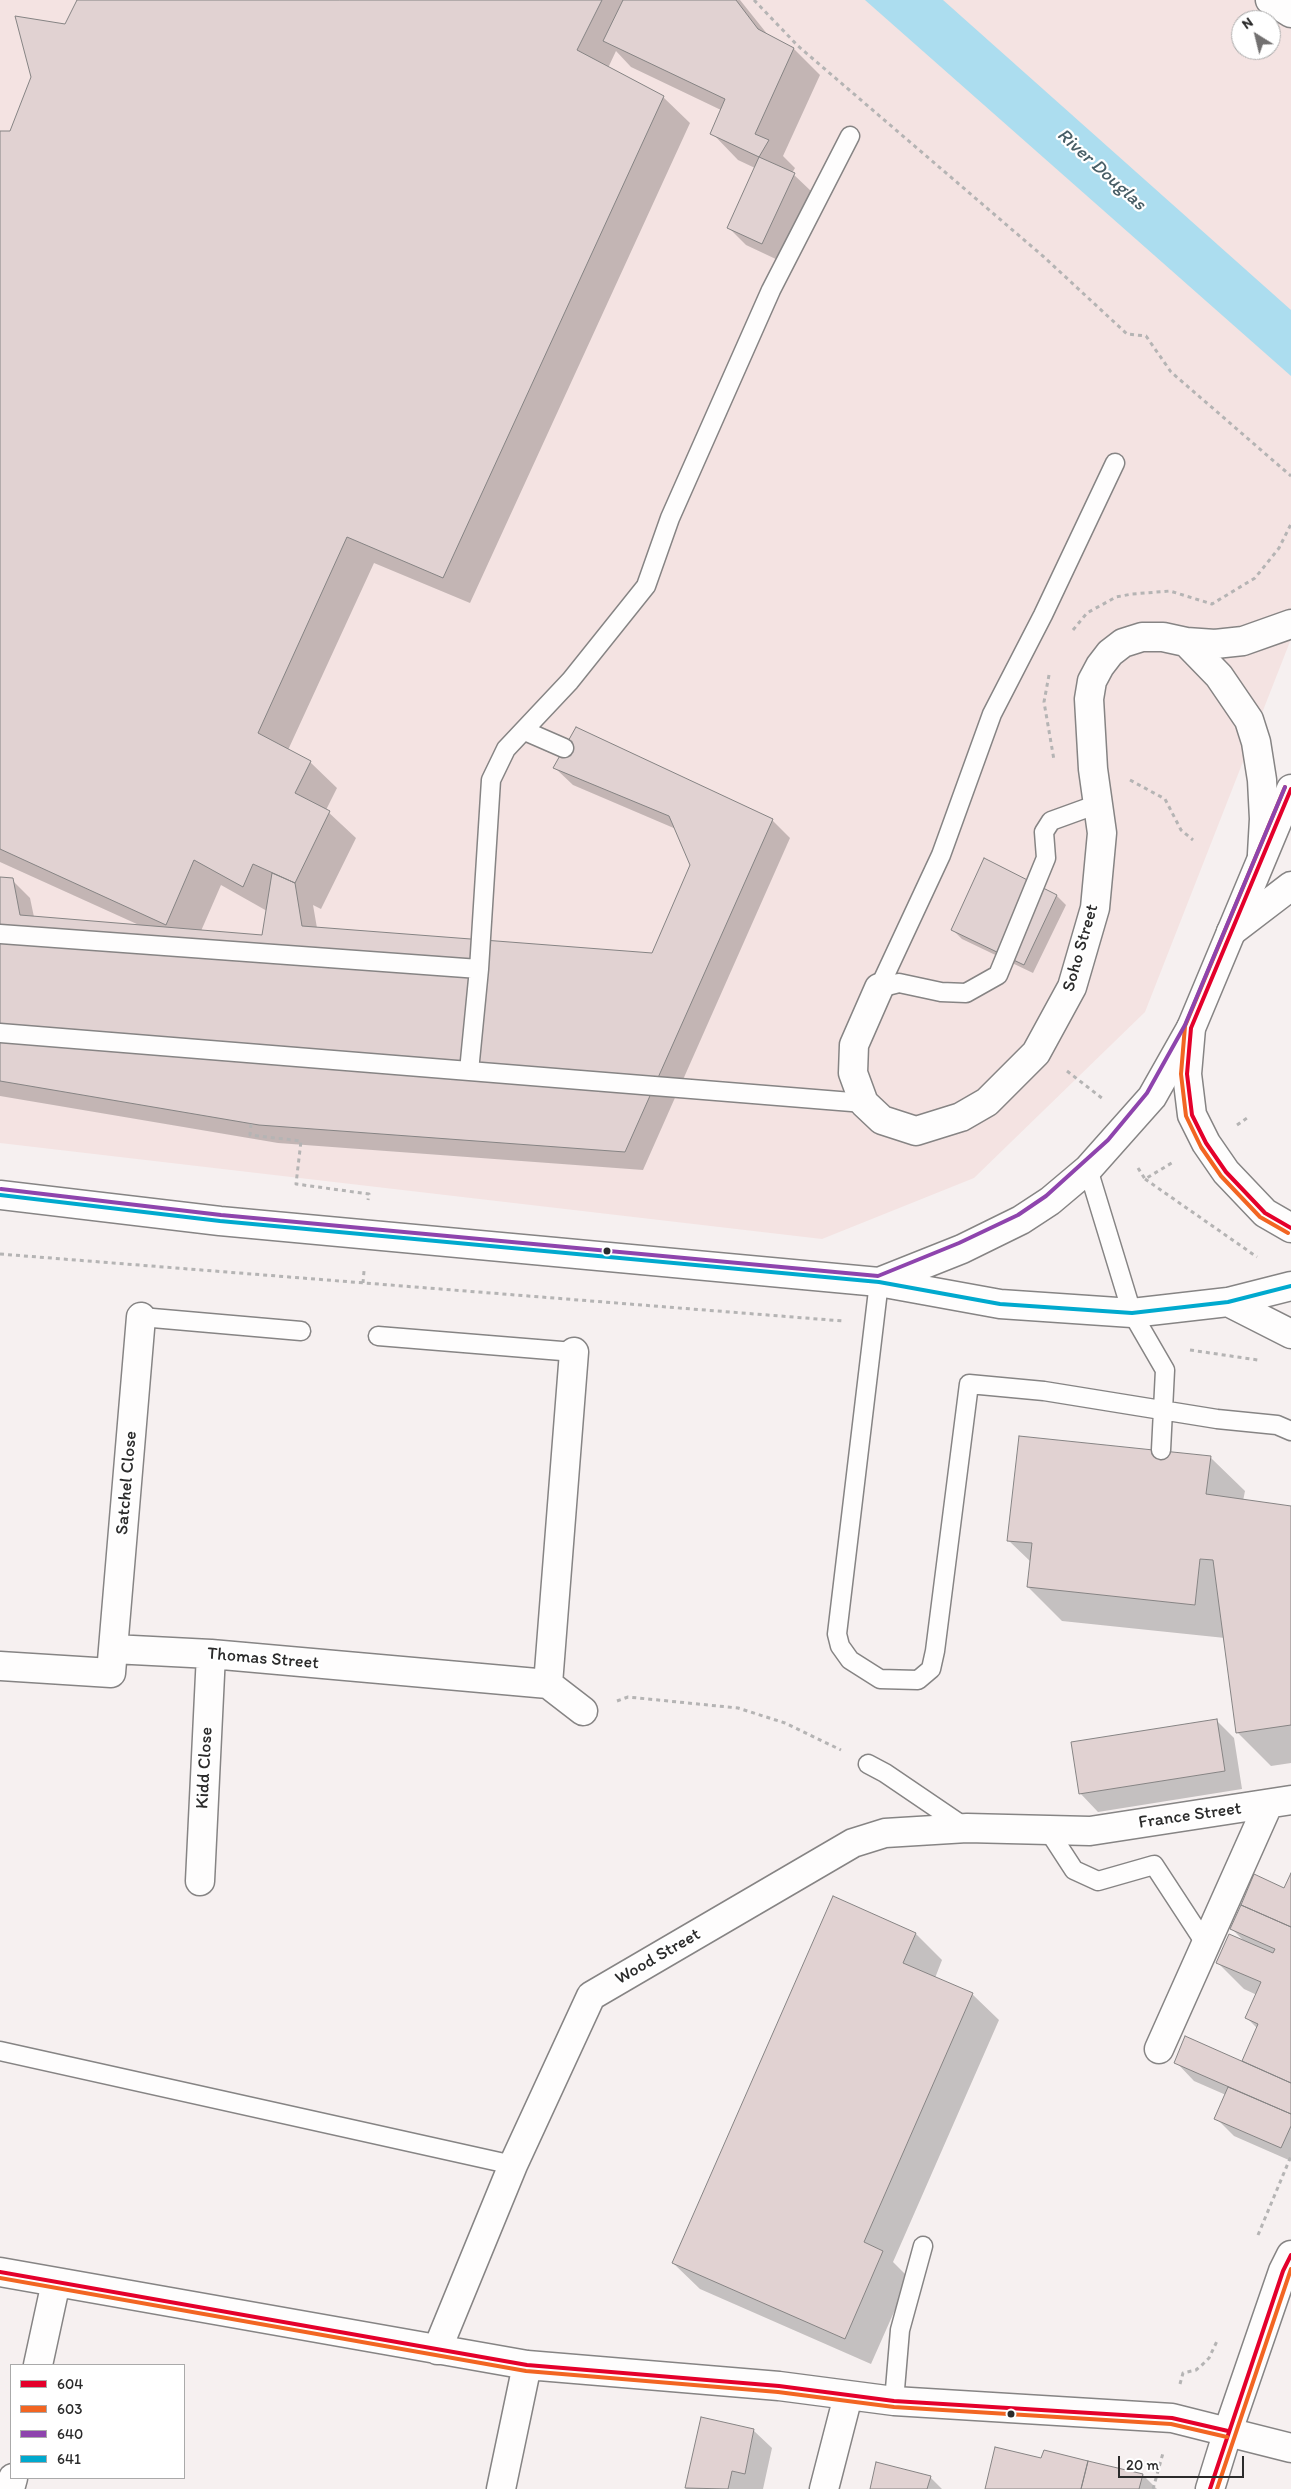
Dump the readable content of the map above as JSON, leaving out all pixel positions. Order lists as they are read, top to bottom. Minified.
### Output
{"streets":{"main road":["Soho Street","Satchel Close","Thomas Street","Kidd Close","France Street","Wood Street"]},"crossings":[["Satchel Close","Thomas Street"],["Thomas Street","Kidd Close"],["France Street","Wood Street"]],"water":["River Douglas"],"lines":["transit line 603","transit line 640","transit line 604","transit line 641"],"legend":["604","603","640","641"],"scale_bar":"20 m","north":"top left"}
